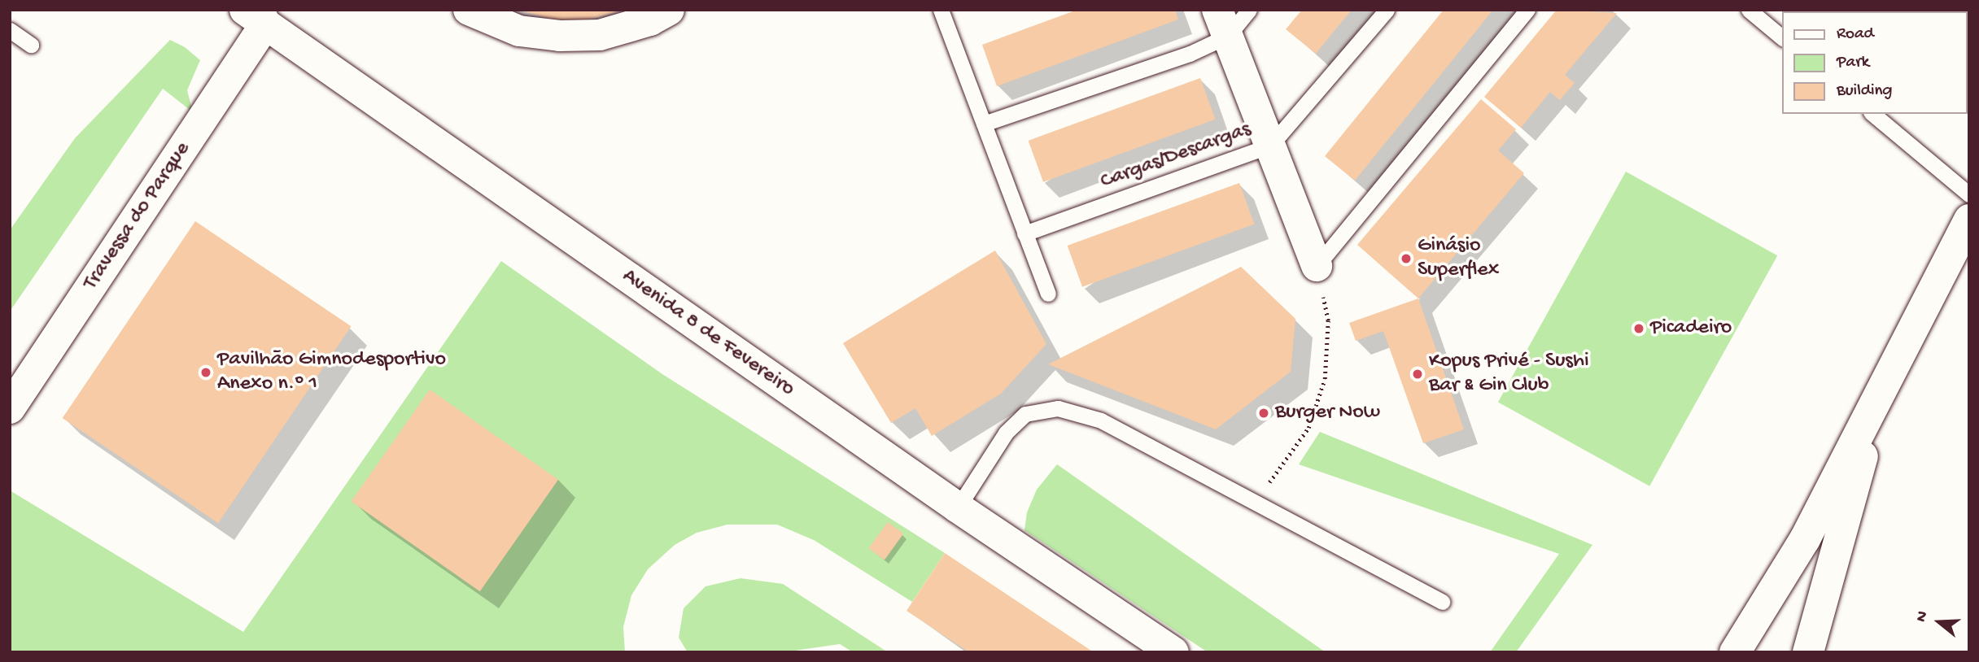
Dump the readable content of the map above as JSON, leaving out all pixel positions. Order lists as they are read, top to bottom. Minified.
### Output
{"streets":{"main road":["Travessa do Parque","Avenida 8 de Fevereiro"],"lane":["Cargas/Descargas"]},"crossings":[["Travessa do Parque","Avenida 8 de Fevereiro"]],"places":["Ginásio Superflex","Picadeiro","Pavilhão Gimnodesportivo Anexo n.º 1","Kopus Privé - Sushi Bar & Gin Club","Burger Now"],"legend":["Road","Park","Building"],"north":"left"}
